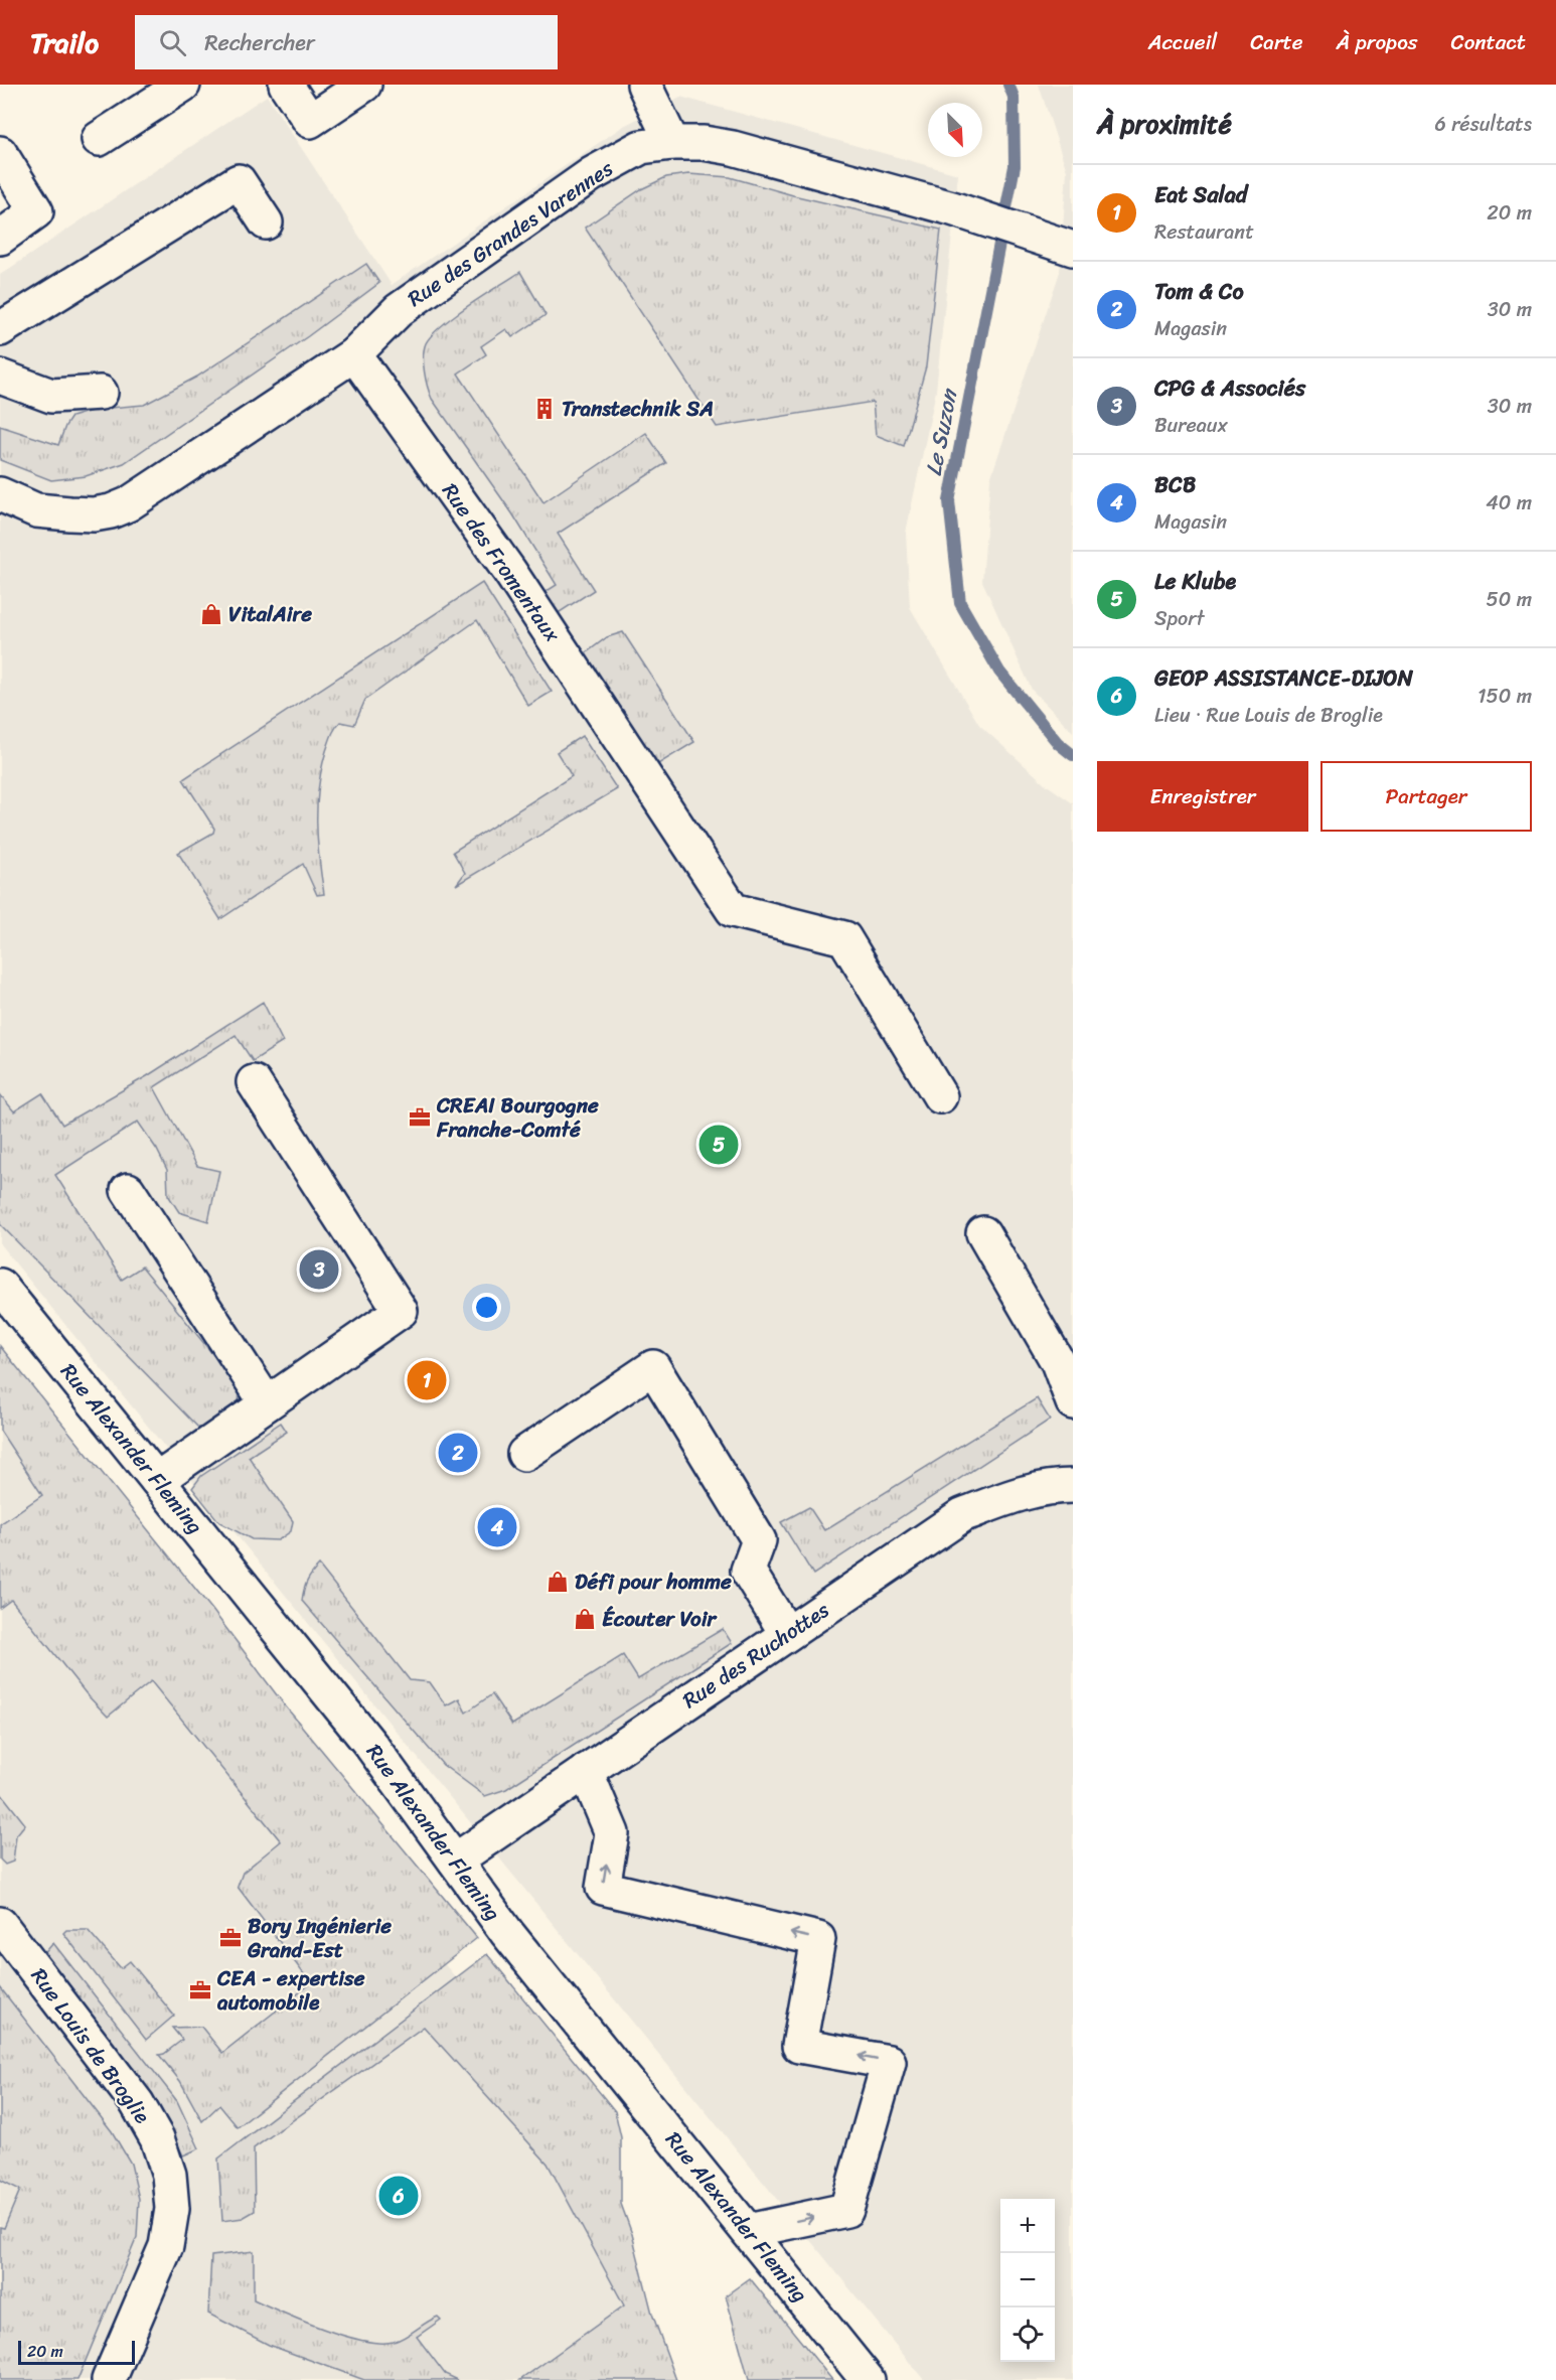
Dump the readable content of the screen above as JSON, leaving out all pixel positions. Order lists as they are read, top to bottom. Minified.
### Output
{"streets":{"street":["Rue des Grandes Varennes","Rue des Fromentaux","Rue Alexander Fleming","Rue des Ruchottes","Rue Louis de Broglie"]},"crossings":[["Rue des Grandes Varennes","Rue des Fromentaux"],["Rue Alexander Fleming","Rue des Ruchottes"]],"water":["Le Suzon"],"places":{"building":["Transtechnik SA"],"shop":["VitalAire","Défi pour homme","Écouter Voir"],"office":["CREAI Bourgogne Franche-Comté","Bory Ingénierie Grand-Est","CEA - expertise automobile"]},"scale_bar":"20 m","north":"bottom right","page":{"header":"Trailo","search":"Rechercher","nav":["Accueil","Carte","À propos","Contact"],"heading":["À proximité","6 résultats"],"list":[{"mark":"1","name":"Eat Salad","note":"Restaurant","value":"20 m"},{"mark":"2","name":"Tom & Co","note":"Magasin","value":"30 m"},{"mark":"3","name":"CPG & Associés","note":"Bureaux","value":"30 m"},{"mark":"4","name":"BCB","note":"Magasin","value":"40 m"},{"mark":"5","name":"Le Klube","note":"Sport","value":"50 m"},{"mark":"6","name":"GEOP ASSISTANCE-DIJON","note":"Lieu · Rue Louis de Broglie","value":"150 m"}],"buttons":["Enregistrer","Partager"],"pins":["5","3","1","2","4","6"],"map_buttons":["+","−"],"scale":"20 m"}}
